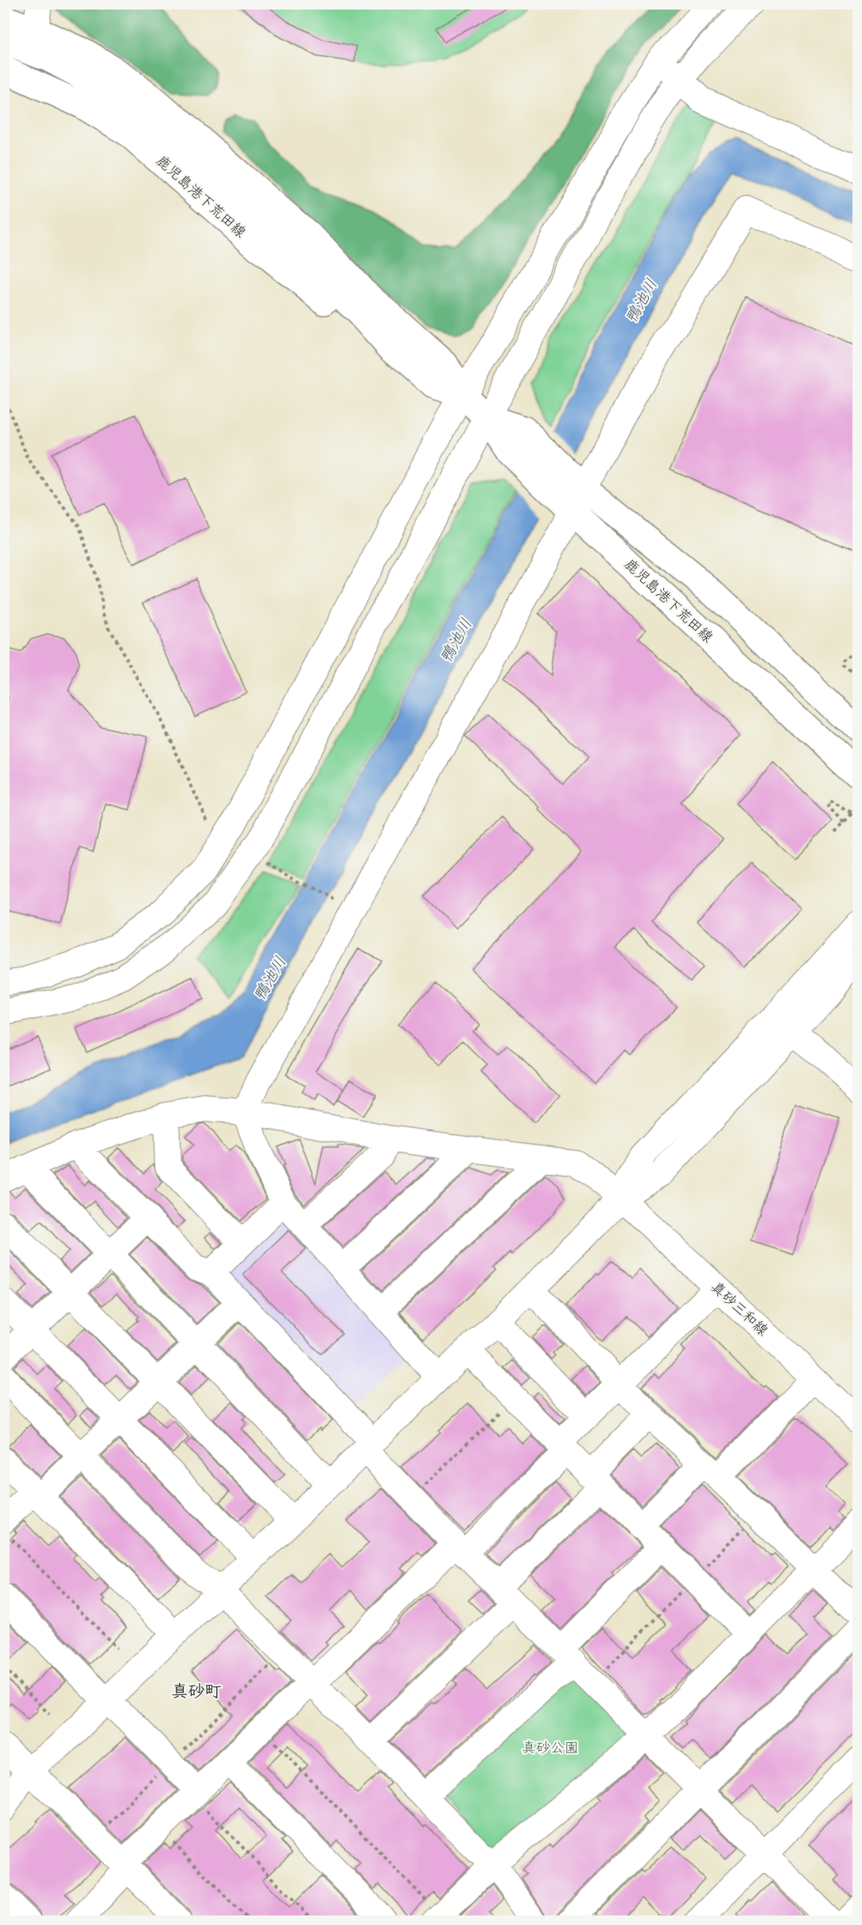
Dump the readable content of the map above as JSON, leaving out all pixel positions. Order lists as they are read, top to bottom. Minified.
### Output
{"streets":{"main road":["鹿児島港下荒田線"],"street":["真砂三和線"]},"districts":["真砂町"],"water":["鴨池川"],"parks":["真砂公園"]}
